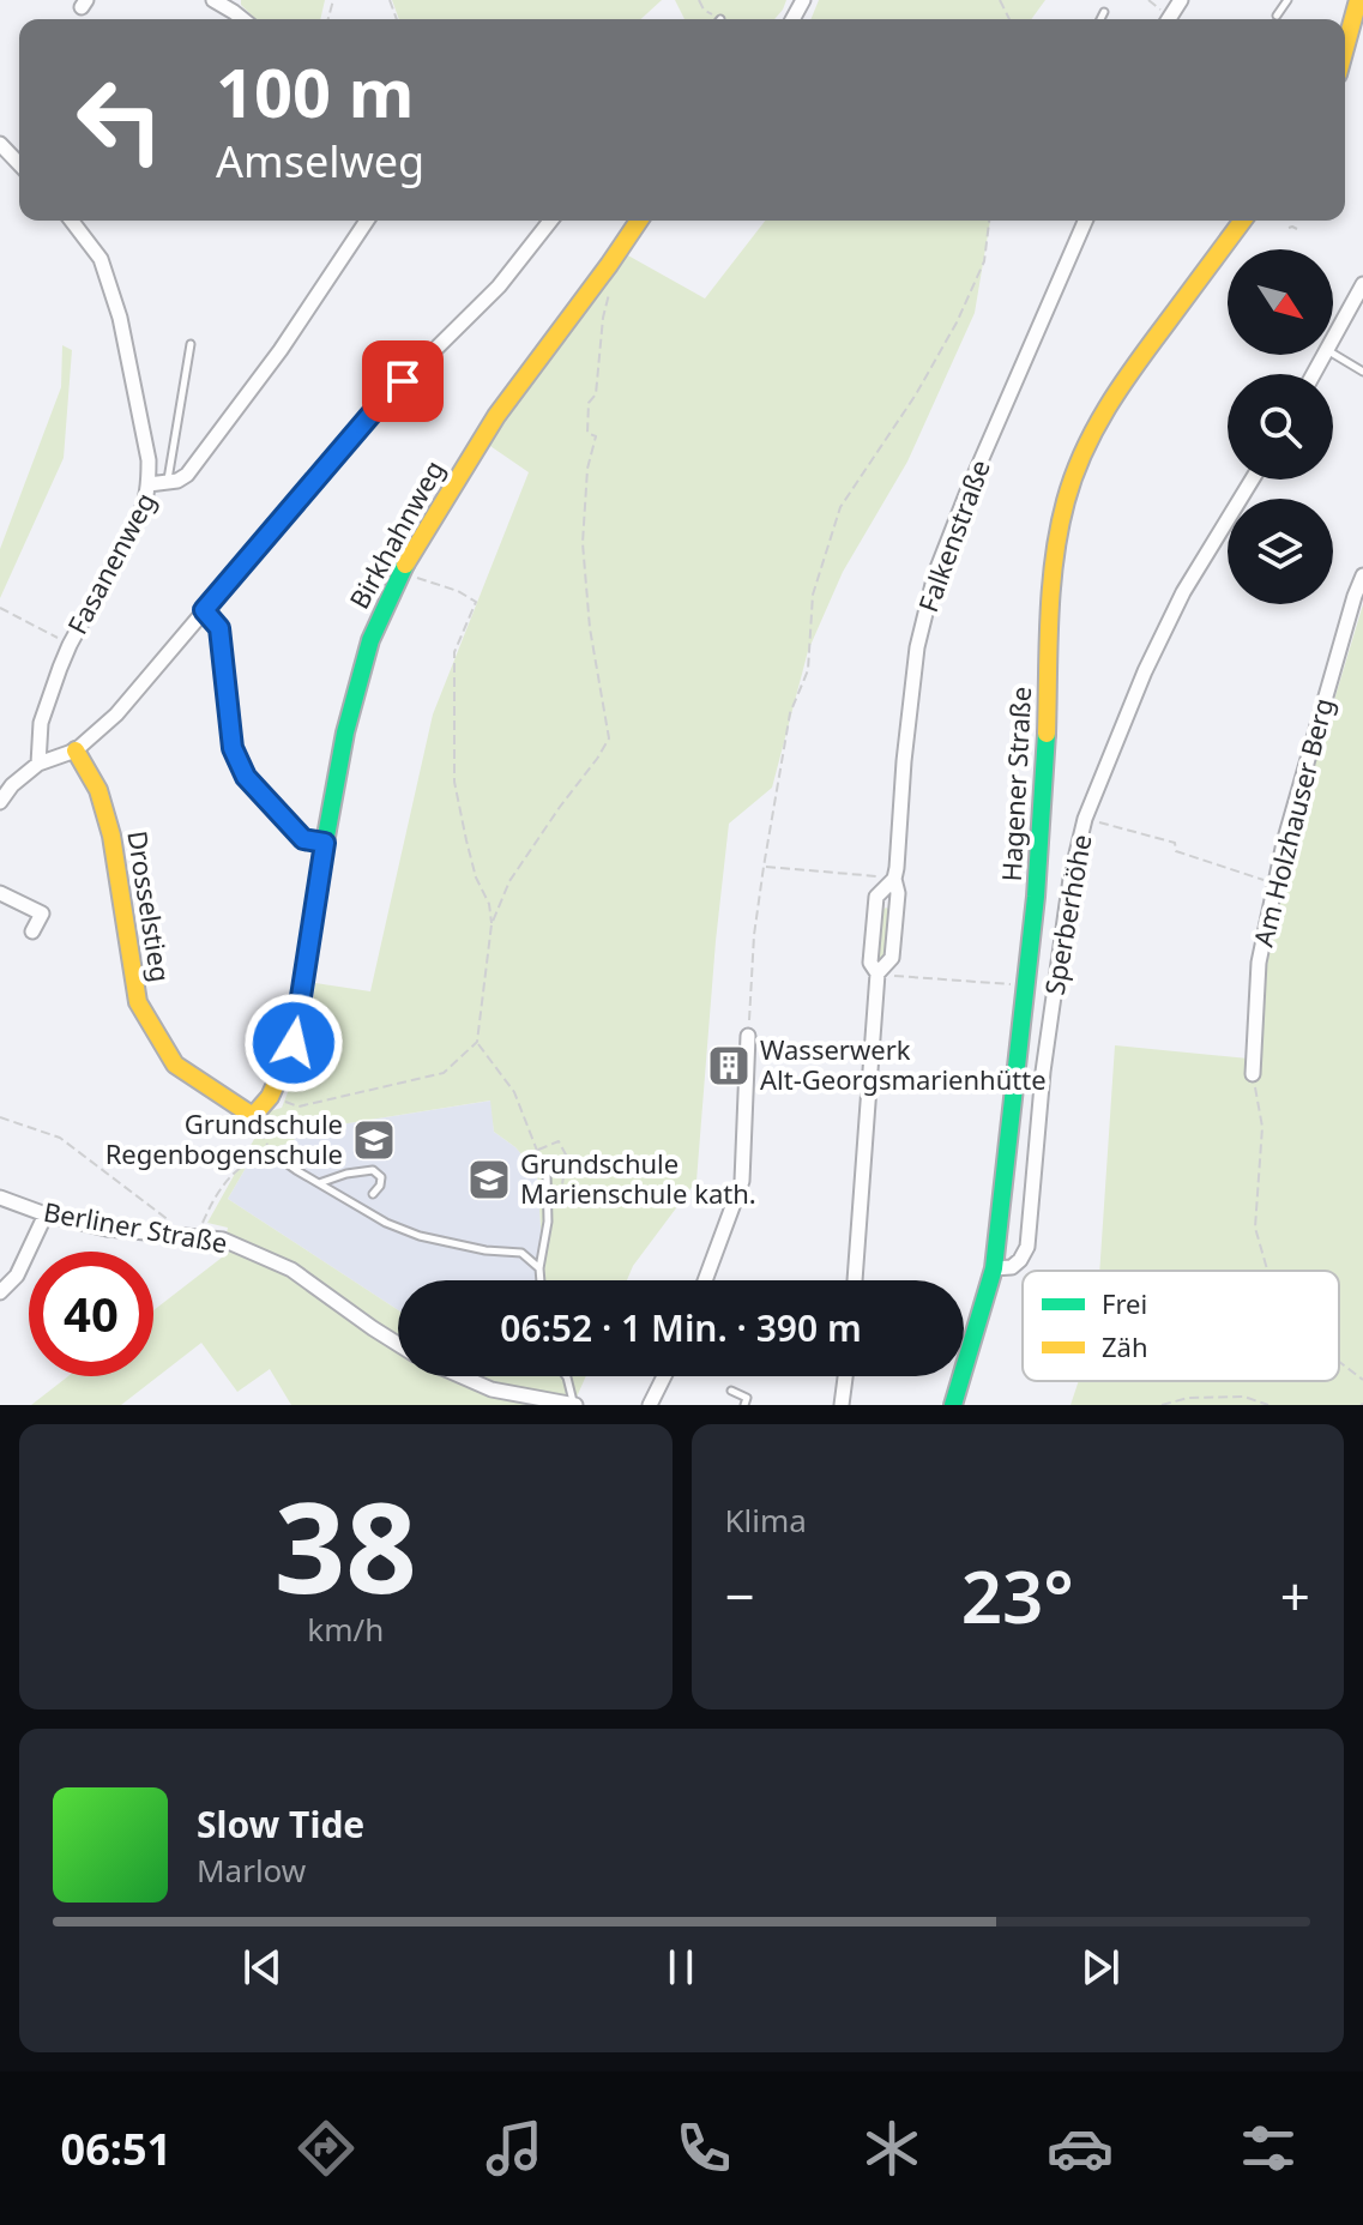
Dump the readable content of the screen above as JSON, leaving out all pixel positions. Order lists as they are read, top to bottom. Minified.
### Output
{"streets":{"street":["Birkhahnweg","Falkenstraße","Fasanenweg","Hagener Straße","Am Holzhauser Berg","Drosselstieg","Sperberhöhe","Berliner Straße"]},"crossings":[["Hagener Straße","Sperberhöhe"]],"places":{"building":["Wasserwerk Alt-Georgsmarienhütte"],"school or university":["Grundschule Regenbogenschule","Grundschule Marienschule kath."]},"legend":["Frei","Zäh"],"north":"bottom right","page":{"turn":["100 m","Amselweg"],"limit":"40","trip":"06:52 · 1 Min. · 390 m","tile":[["38","km/h"],"Klima"],"heat":["−","23°","+"],"song":["Slow Tide","Marlow"],"tabs":"06:51"}}
